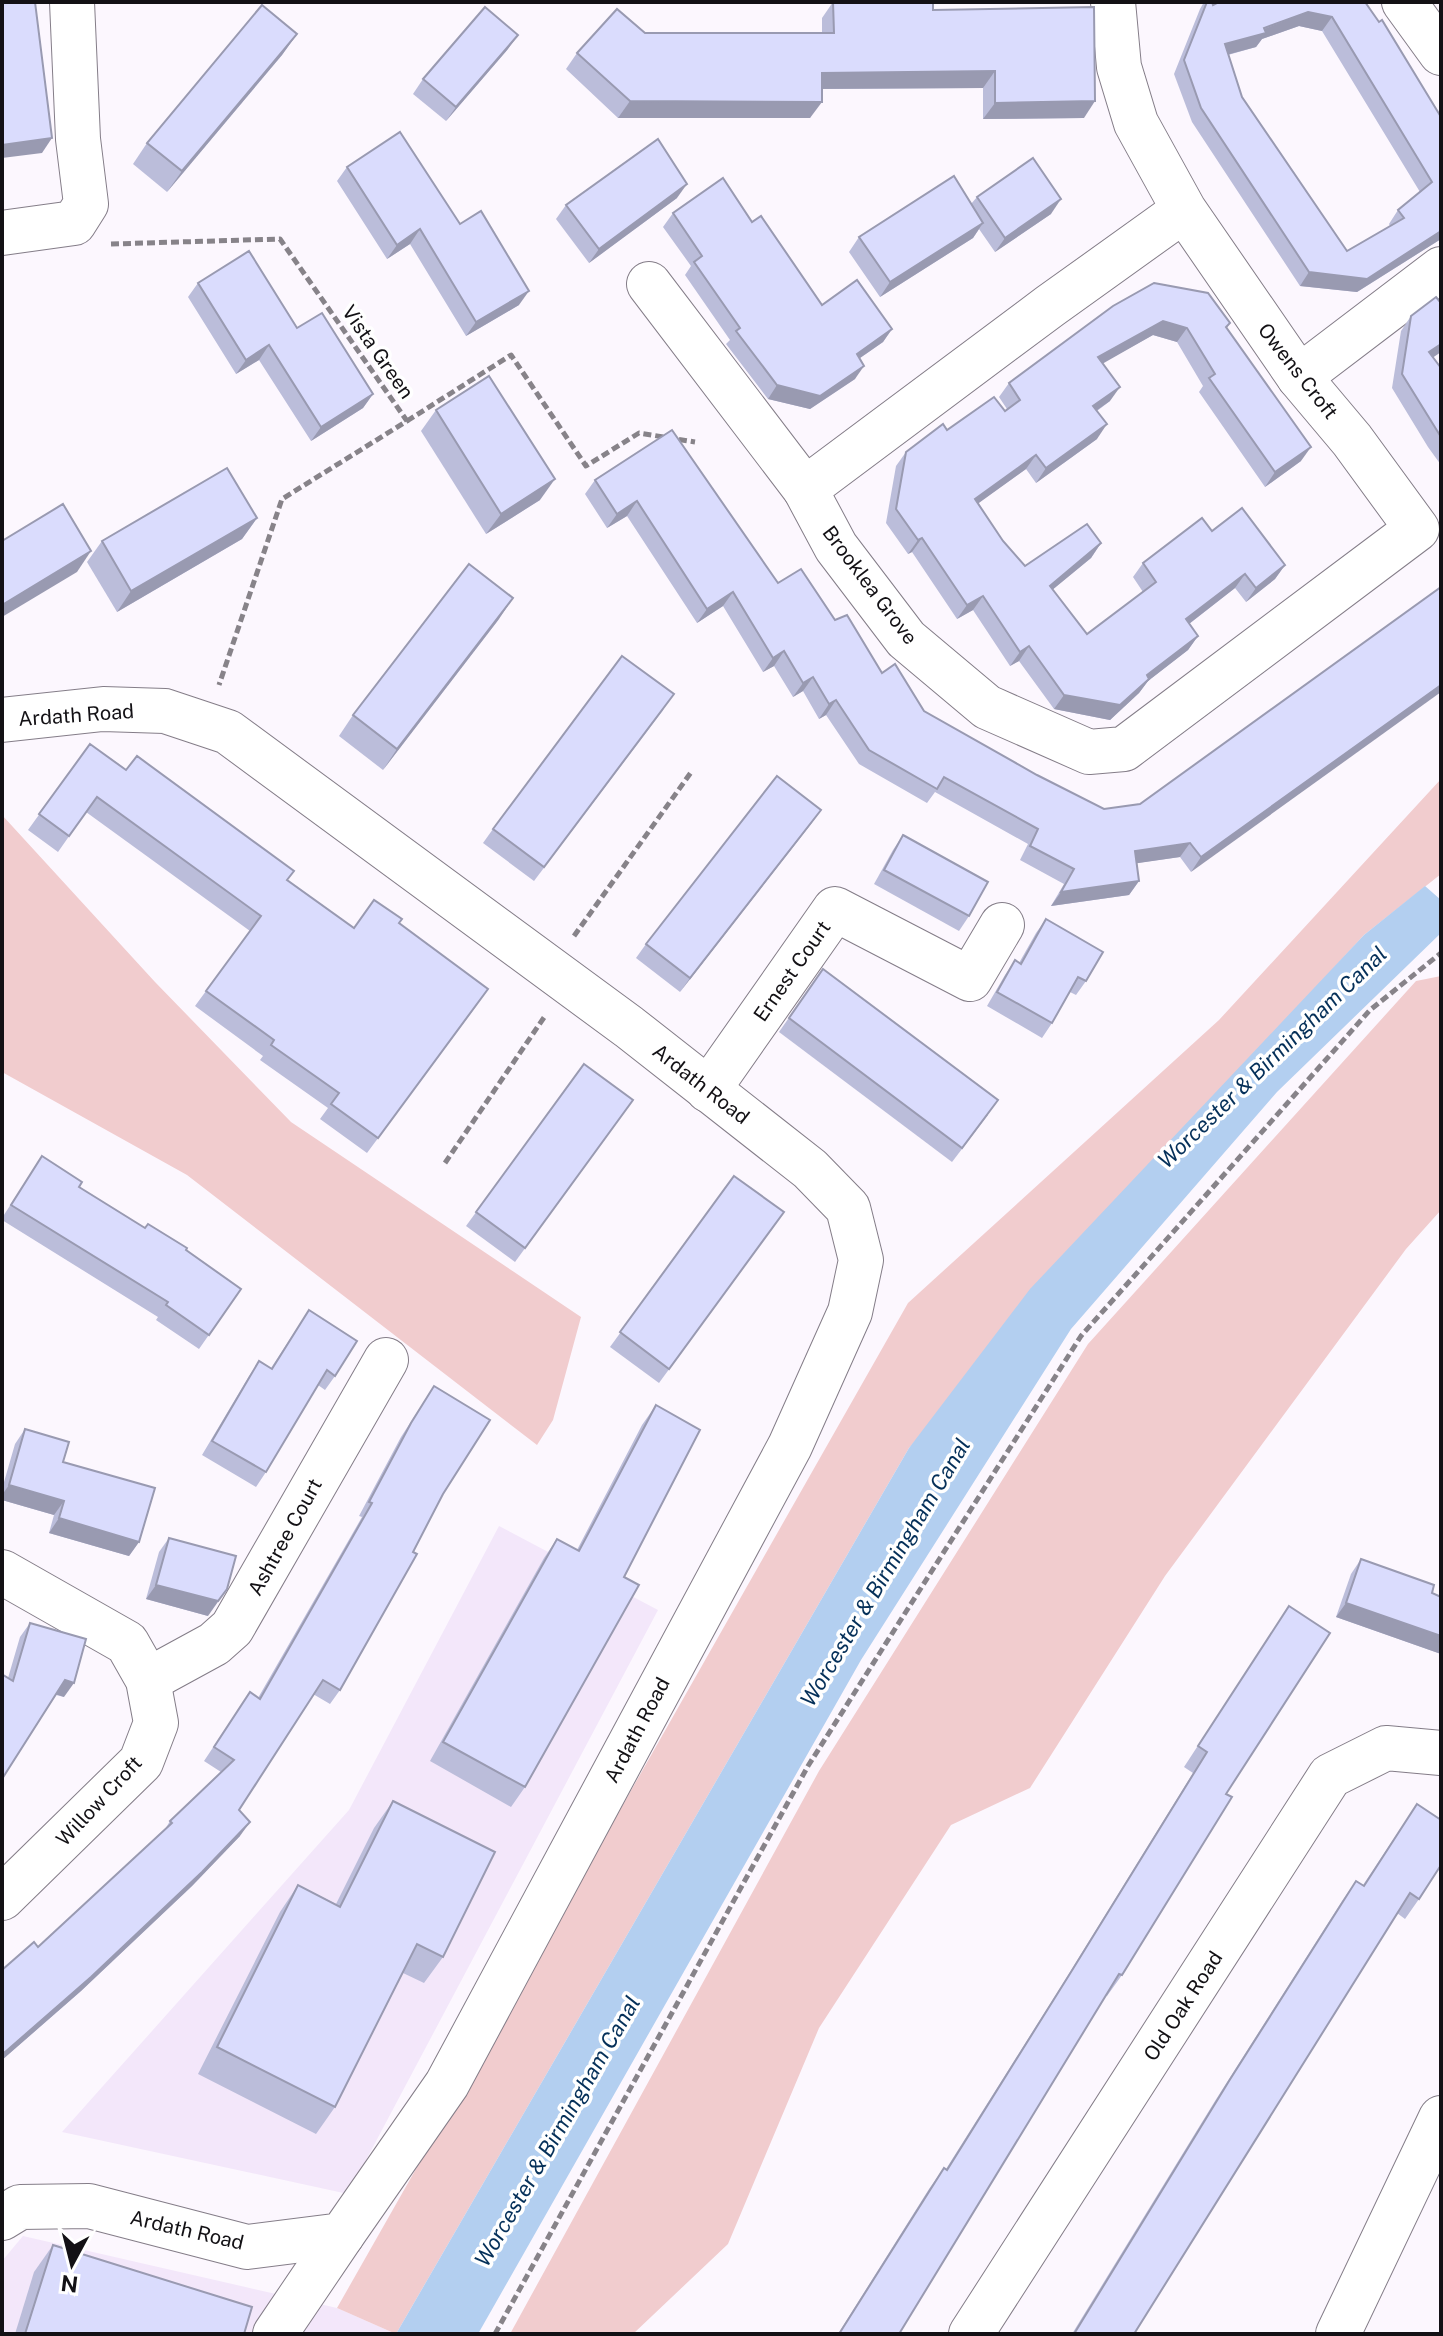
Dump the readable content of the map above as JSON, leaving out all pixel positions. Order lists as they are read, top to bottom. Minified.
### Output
{"streets":{"street":["Owens Croft","Brooklea Grove","Ardath Road","Ernest Court","Ashtree Court","Willow Croft","Old Oak Road"],"path":["Vista Green"]},"crossings":[["Vista Green","Ardath Road"],["Owens Croft","Brooklea Grove"],["Ardath Road","Ernest Court"],["Ashtree Court","Willow Croft"]],"water":["Worcester & Birmingham Canal"],"north":"bottom"}
